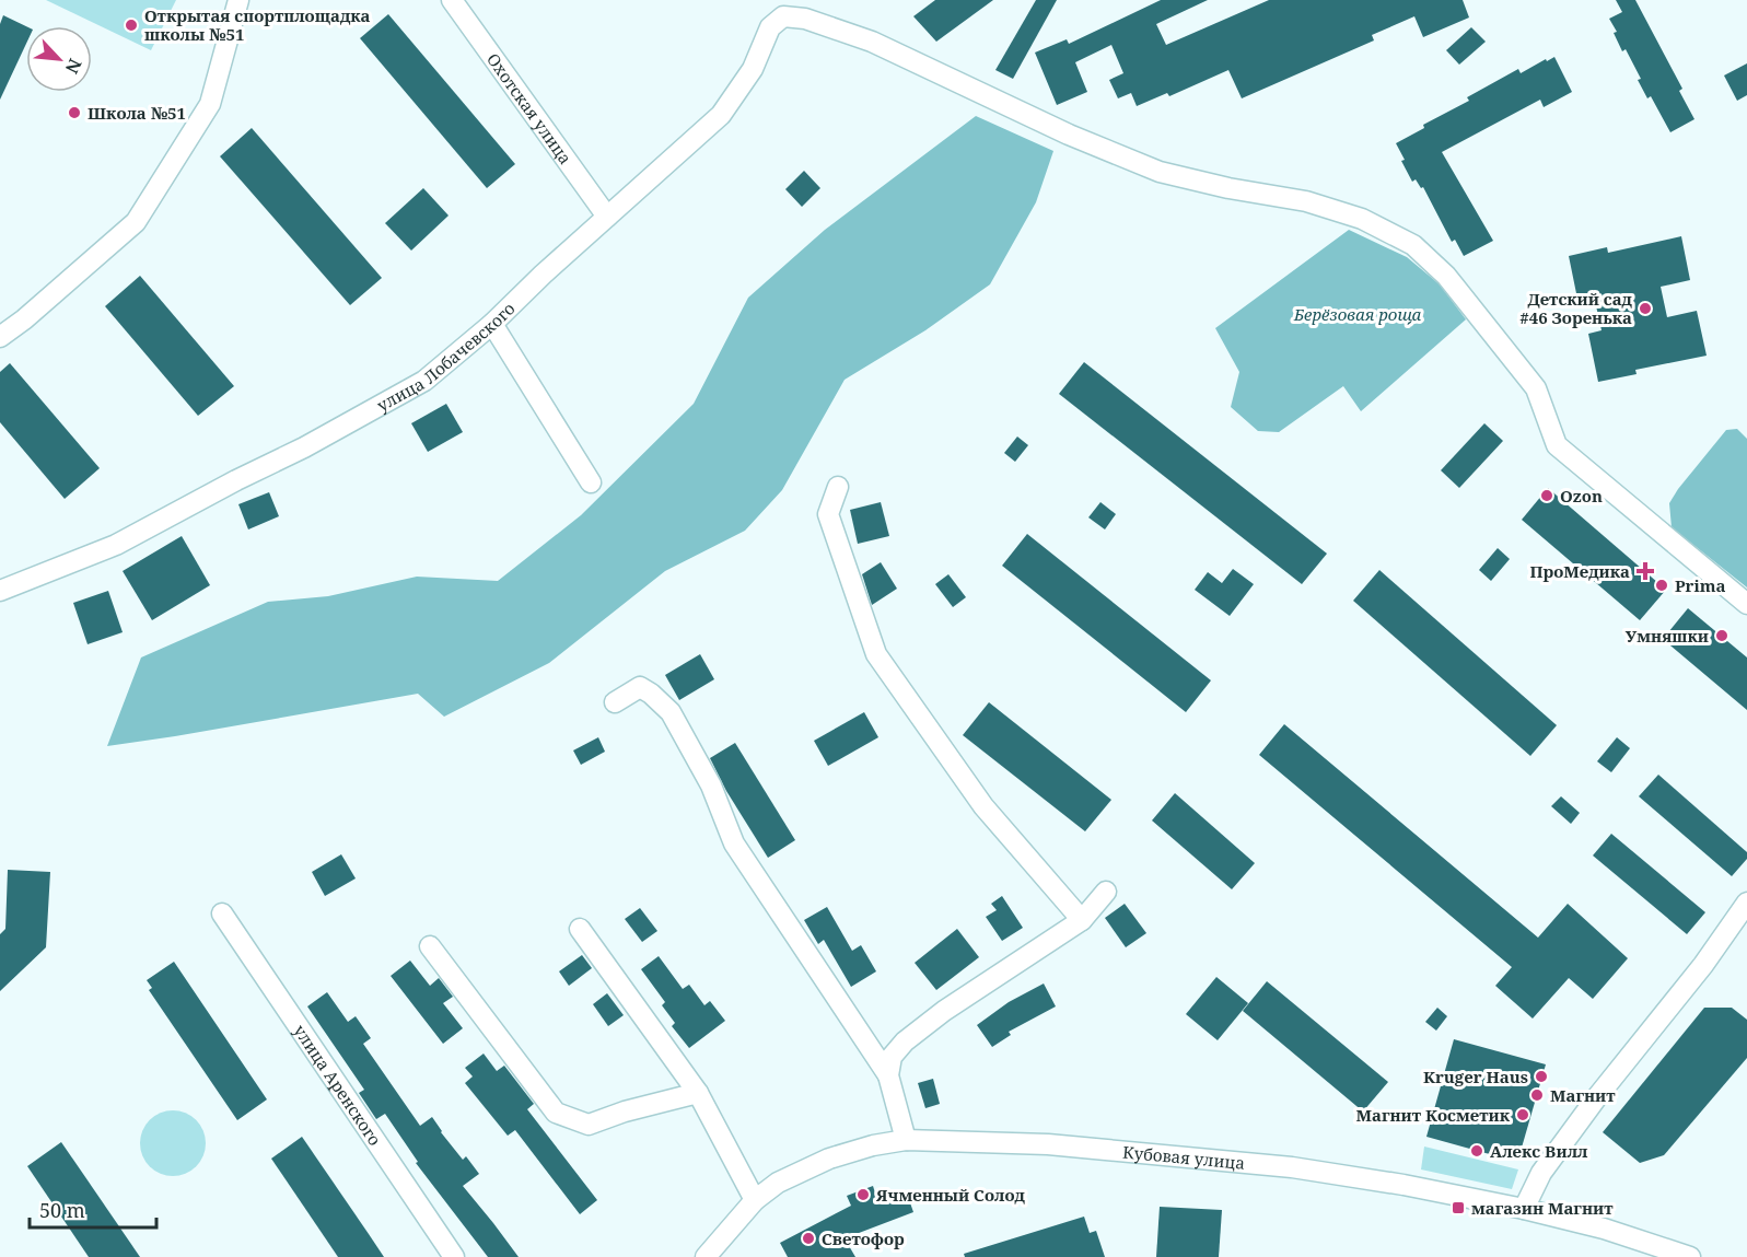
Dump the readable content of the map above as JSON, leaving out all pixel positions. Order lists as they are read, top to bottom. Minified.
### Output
{"streets":{"street":["Охотская улица","улица Лобачевского","улица Аренского","Кубовая улица"]},"crossings":[["Охотская улица","улица Лобачевского"]],"parks":["Берёзовая роща"],"places":{"other":["Открытая спортплощадка школы №51","Школа №51","Детский сад #46 Зоренька","Ozon","Prima","Умняшки","Kruger Haus","Магнит","Магнит Косметик","Алекс Вилл","Ячменный Солод","Светофор"],"health":["ПроМедика"],"transit":["магазин Магнит"]},"scale_bar":"50 m","north":"bottom right"}
